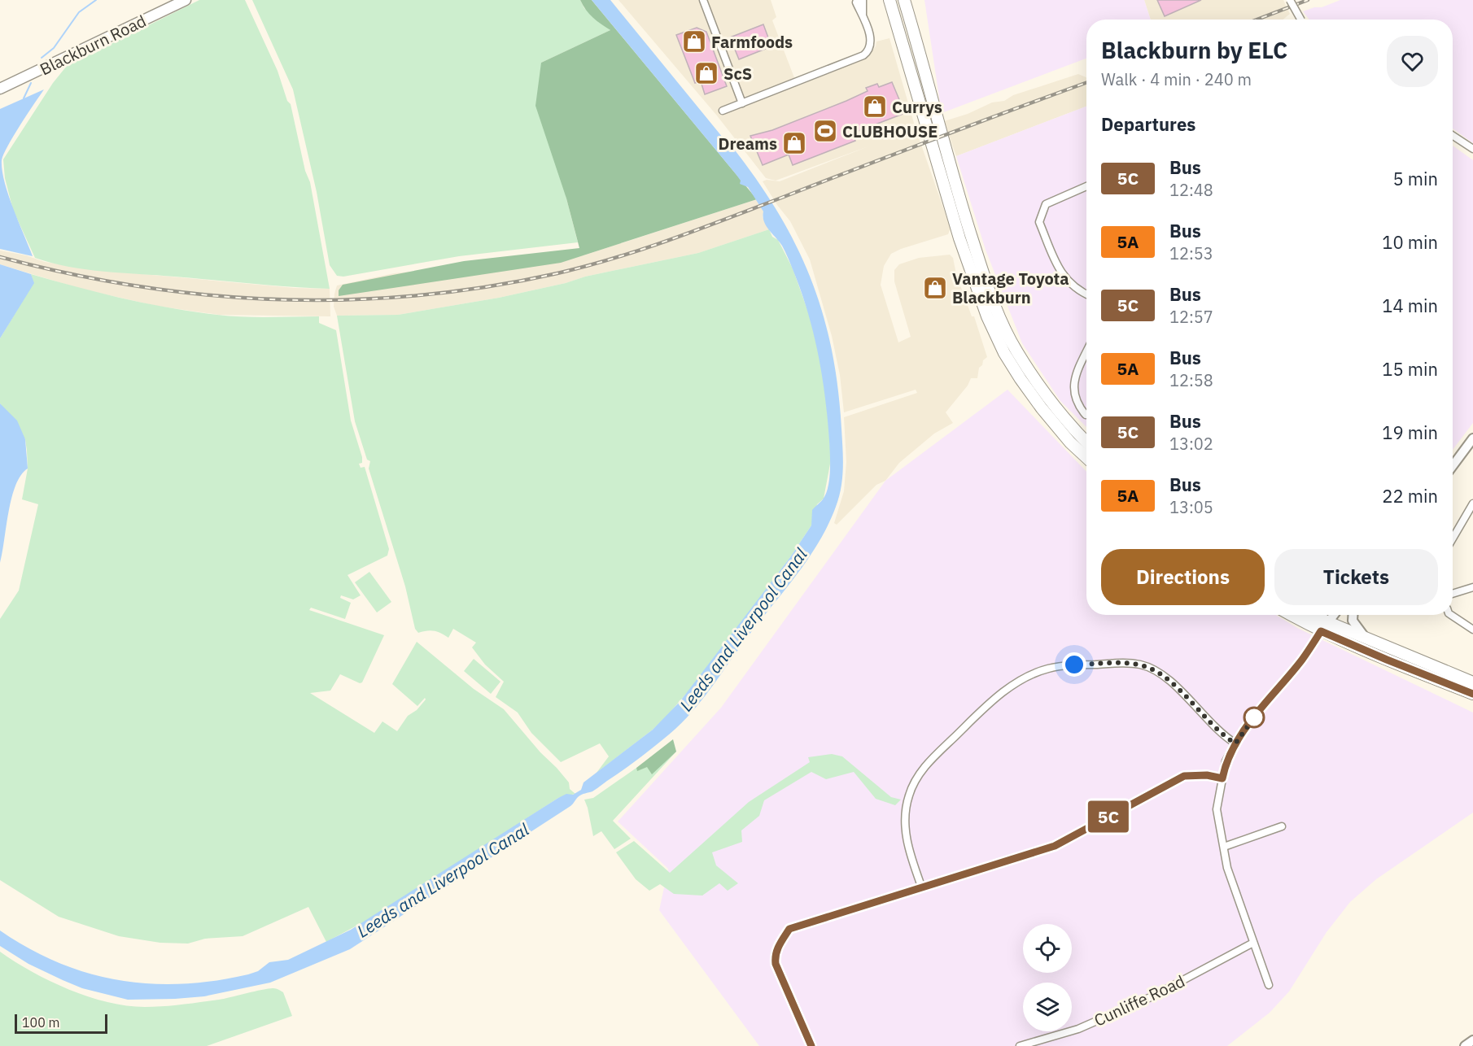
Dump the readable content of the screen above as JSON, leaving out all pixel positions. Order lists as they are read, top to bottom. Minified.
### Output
{"streets":{"main road":["Blackburn Road"],"street":["Cunliffe Road"]},"water":["Leeds and Liverpool Canal"],"places":{"shop":["Farmfoods","ScS","Currys","Dreams","Vantage Toyota Blackburn"],"sports":["CLUBHOUSE"]},"lines":["bus line 5C"],"scale_bar":"100 m","page":{"on_map":"5C","heading":[["Blackburn by ELC","Walk · 4 min · 240 m"],"Departures"],"list":[{"mark":"5C","name":"Bus","note":"12:48","value":"5 min"},{"mark":"5A","name":"Bus","note":"12:53","value":"10 min"},{"mark":"5C","name":"Bus","note":"12:57","value":"14 min"},{"mark":"5A","name":"Bus","note":"12:58","value":"15 min"},{"mark":"5C","name":"Bus","note":"13:02","value":"19 min"},{"mark":"5A","name":"Bus","note":"13:05","value":"22 min"}],"buttons":["Directions","Tickets"],"scale":"100 m"}}
